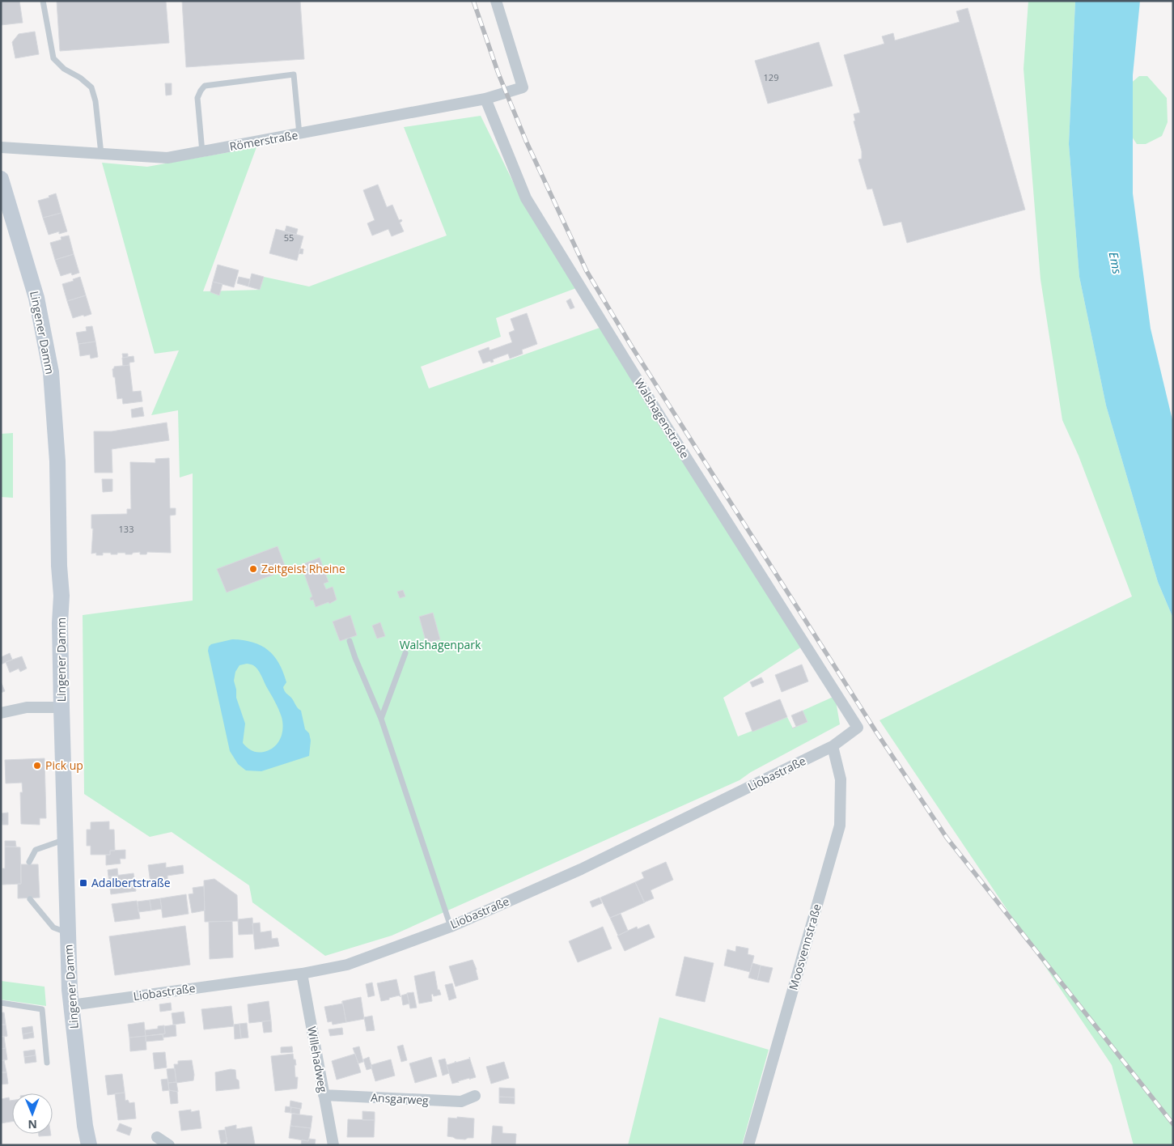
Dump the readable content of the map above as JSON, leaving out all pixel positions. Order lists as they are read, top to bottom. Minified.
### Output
{"streets":{"main road":["Lingener Damm"],"street":["Römerstraße","Walshagenstraße","Liobastraße","Moosvennstraße","Willehadweg","Ansgarweg"]},"crossings":[["Römerstraße","Walshagenstraße"],["Lingener Damm","Liobastraße"],["Walshagenstraße","Liobastraße"],["Liobastraße","Moosvennstraße"],["Liobastraße","Willehadweg"],["Willehadweg","Ansgarweg"]],"water":["Ems"],"parks":["Walshagenpark"],"places":{"other":["Zeitgeist Rheine","Pick up"],"transit":["Adalbertstraße"]},"house_numbers":["129","55","133"],"north":"bottom"}
